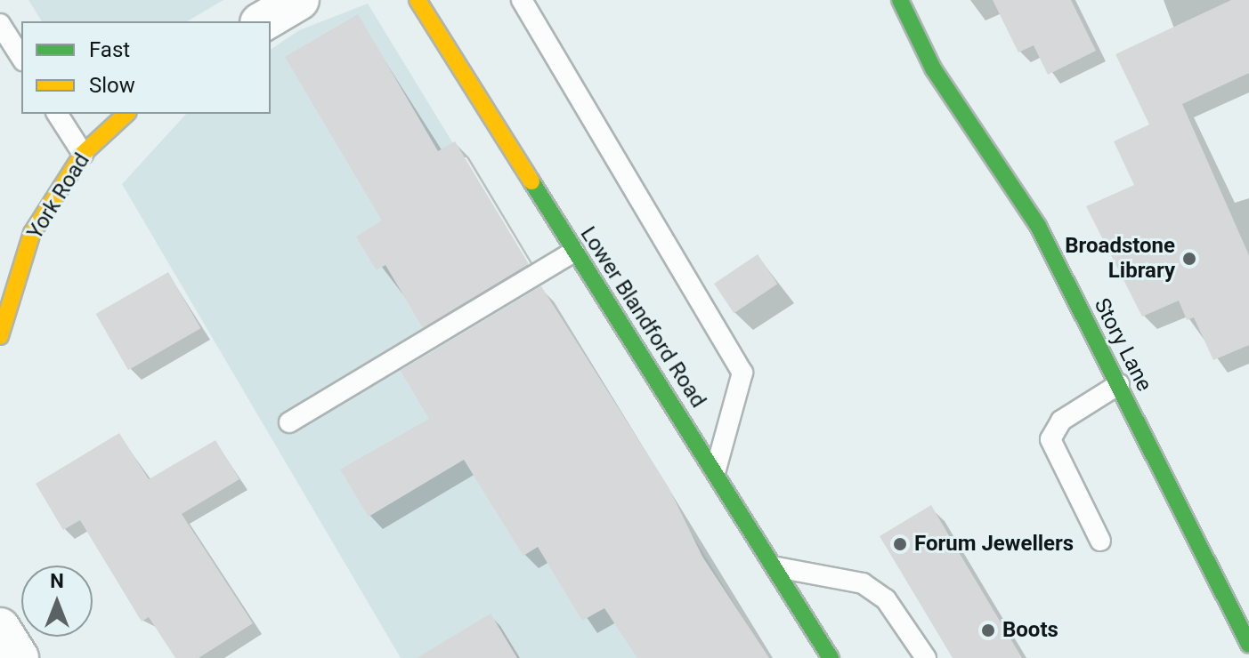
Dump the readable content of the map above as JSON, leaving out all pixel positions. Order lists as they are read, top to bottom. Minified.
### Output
{"streets":{"street":["York Road","Lower Blandford Road","Story Lane"]},"places":["Broadstone Library","Forum Jewellers","Boots"],"legend":["Fast","Slow"],"north":"top"}
